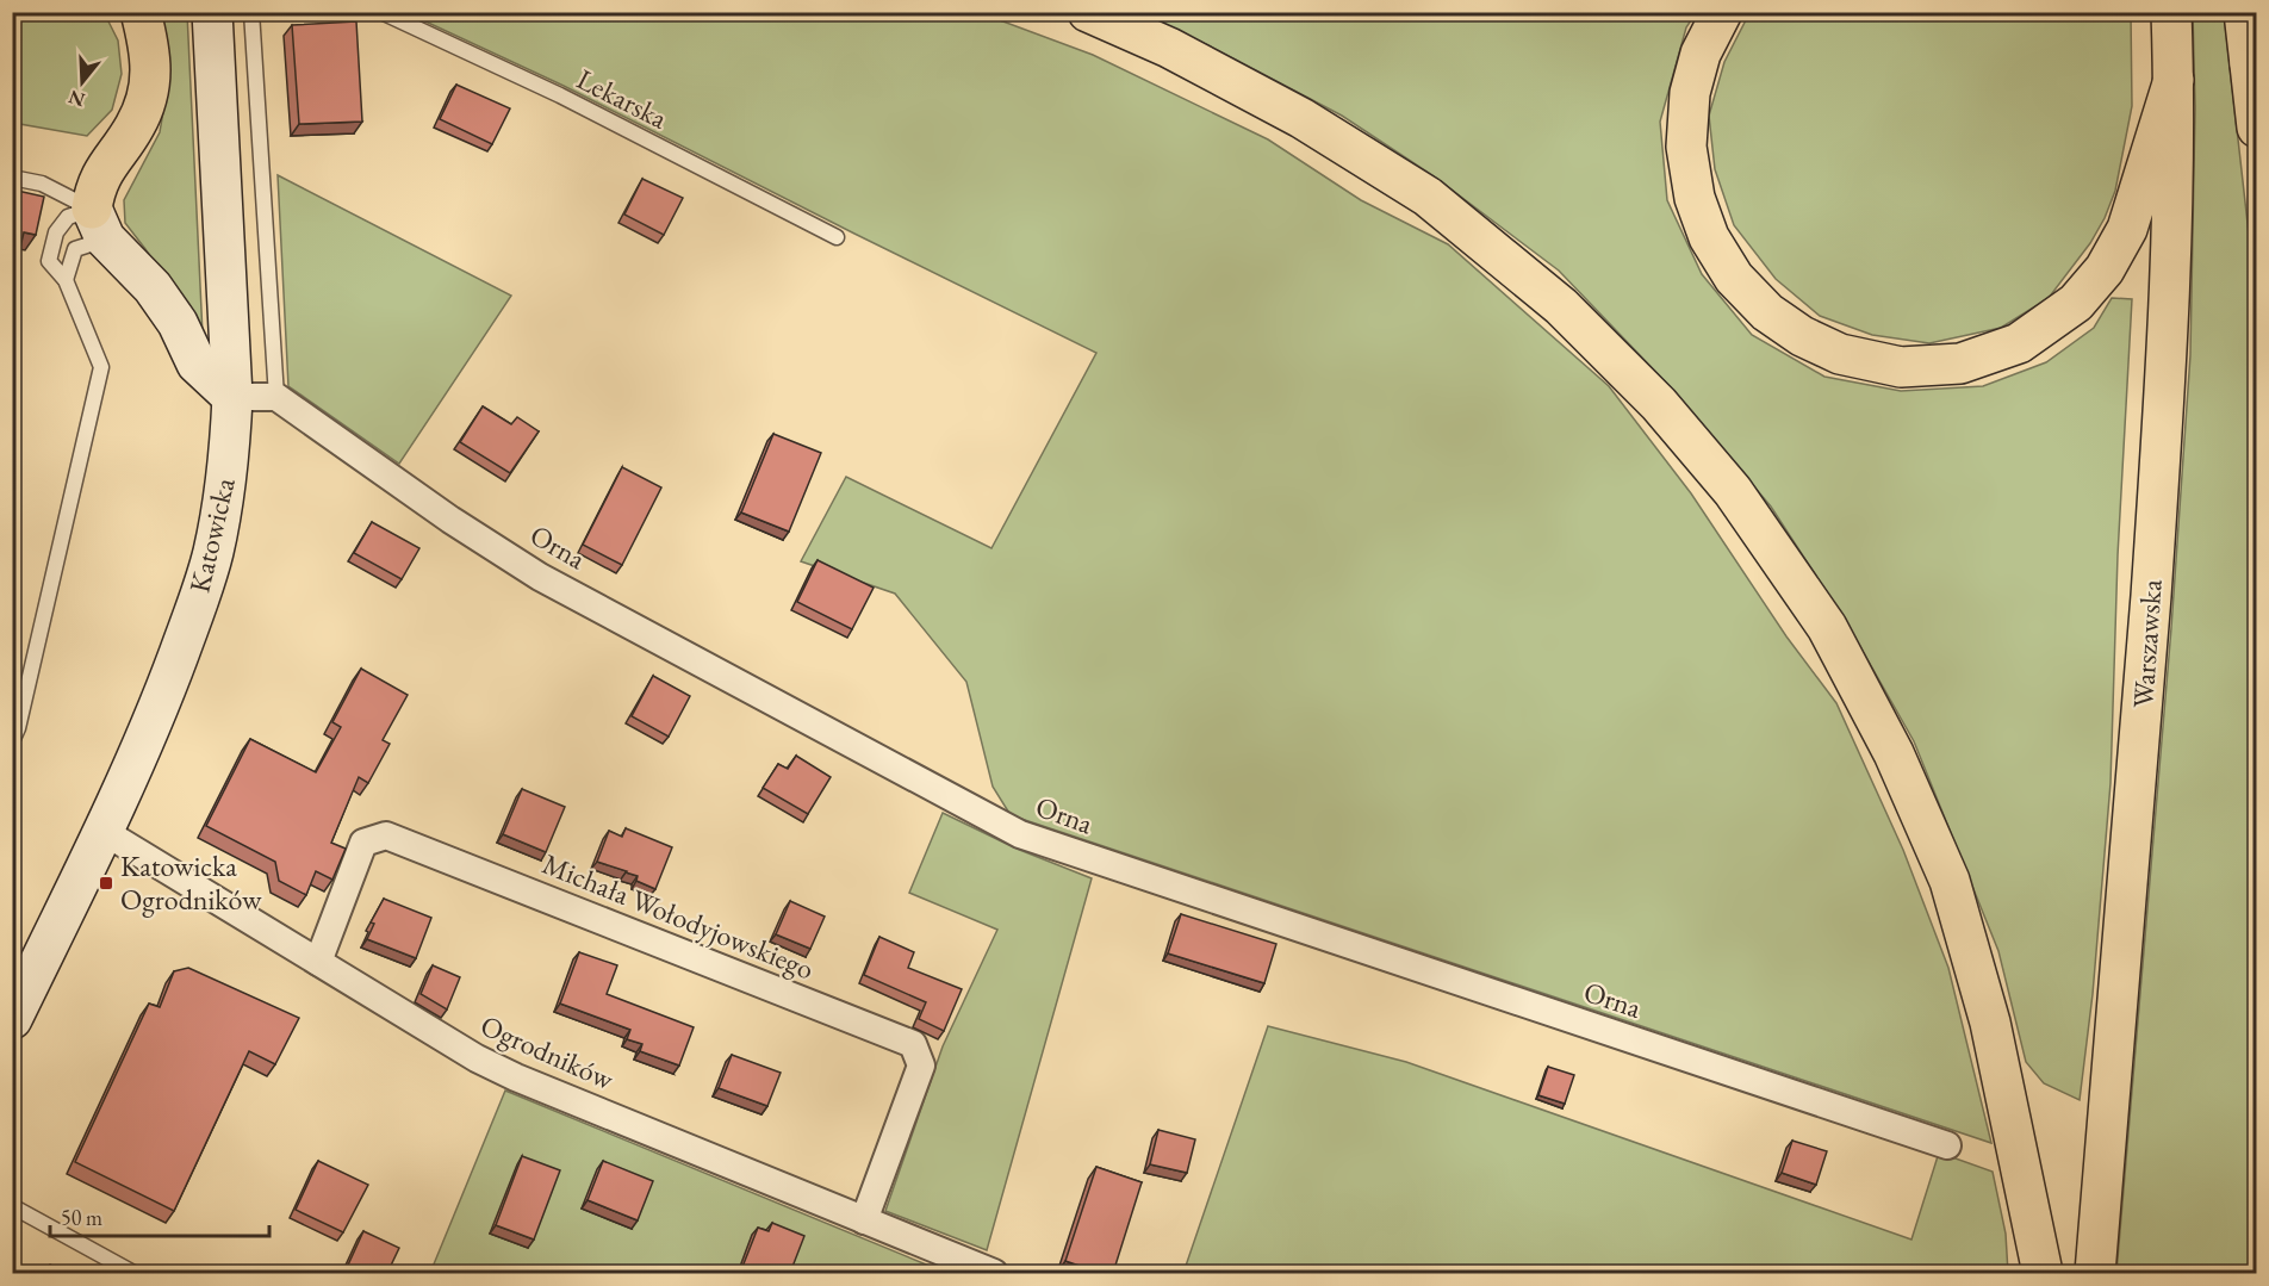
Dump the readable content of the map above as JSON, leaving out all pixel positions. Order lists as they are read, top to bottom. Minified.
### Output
{"streets":{"main road":["Warszawska"],"street":["Katowicka","Orna","Michała Wołodyjowskiego","Ogrodników"],"lane":["Lekarska"]},"crossings":[["Katowicka","Ogrodników"],["Michała Wołodyjowskiego","Ogrodników"]],"places":{"transit":["Katowicka Ogrodników"]},"scale_bar":"50 m","north":"bottom"}
